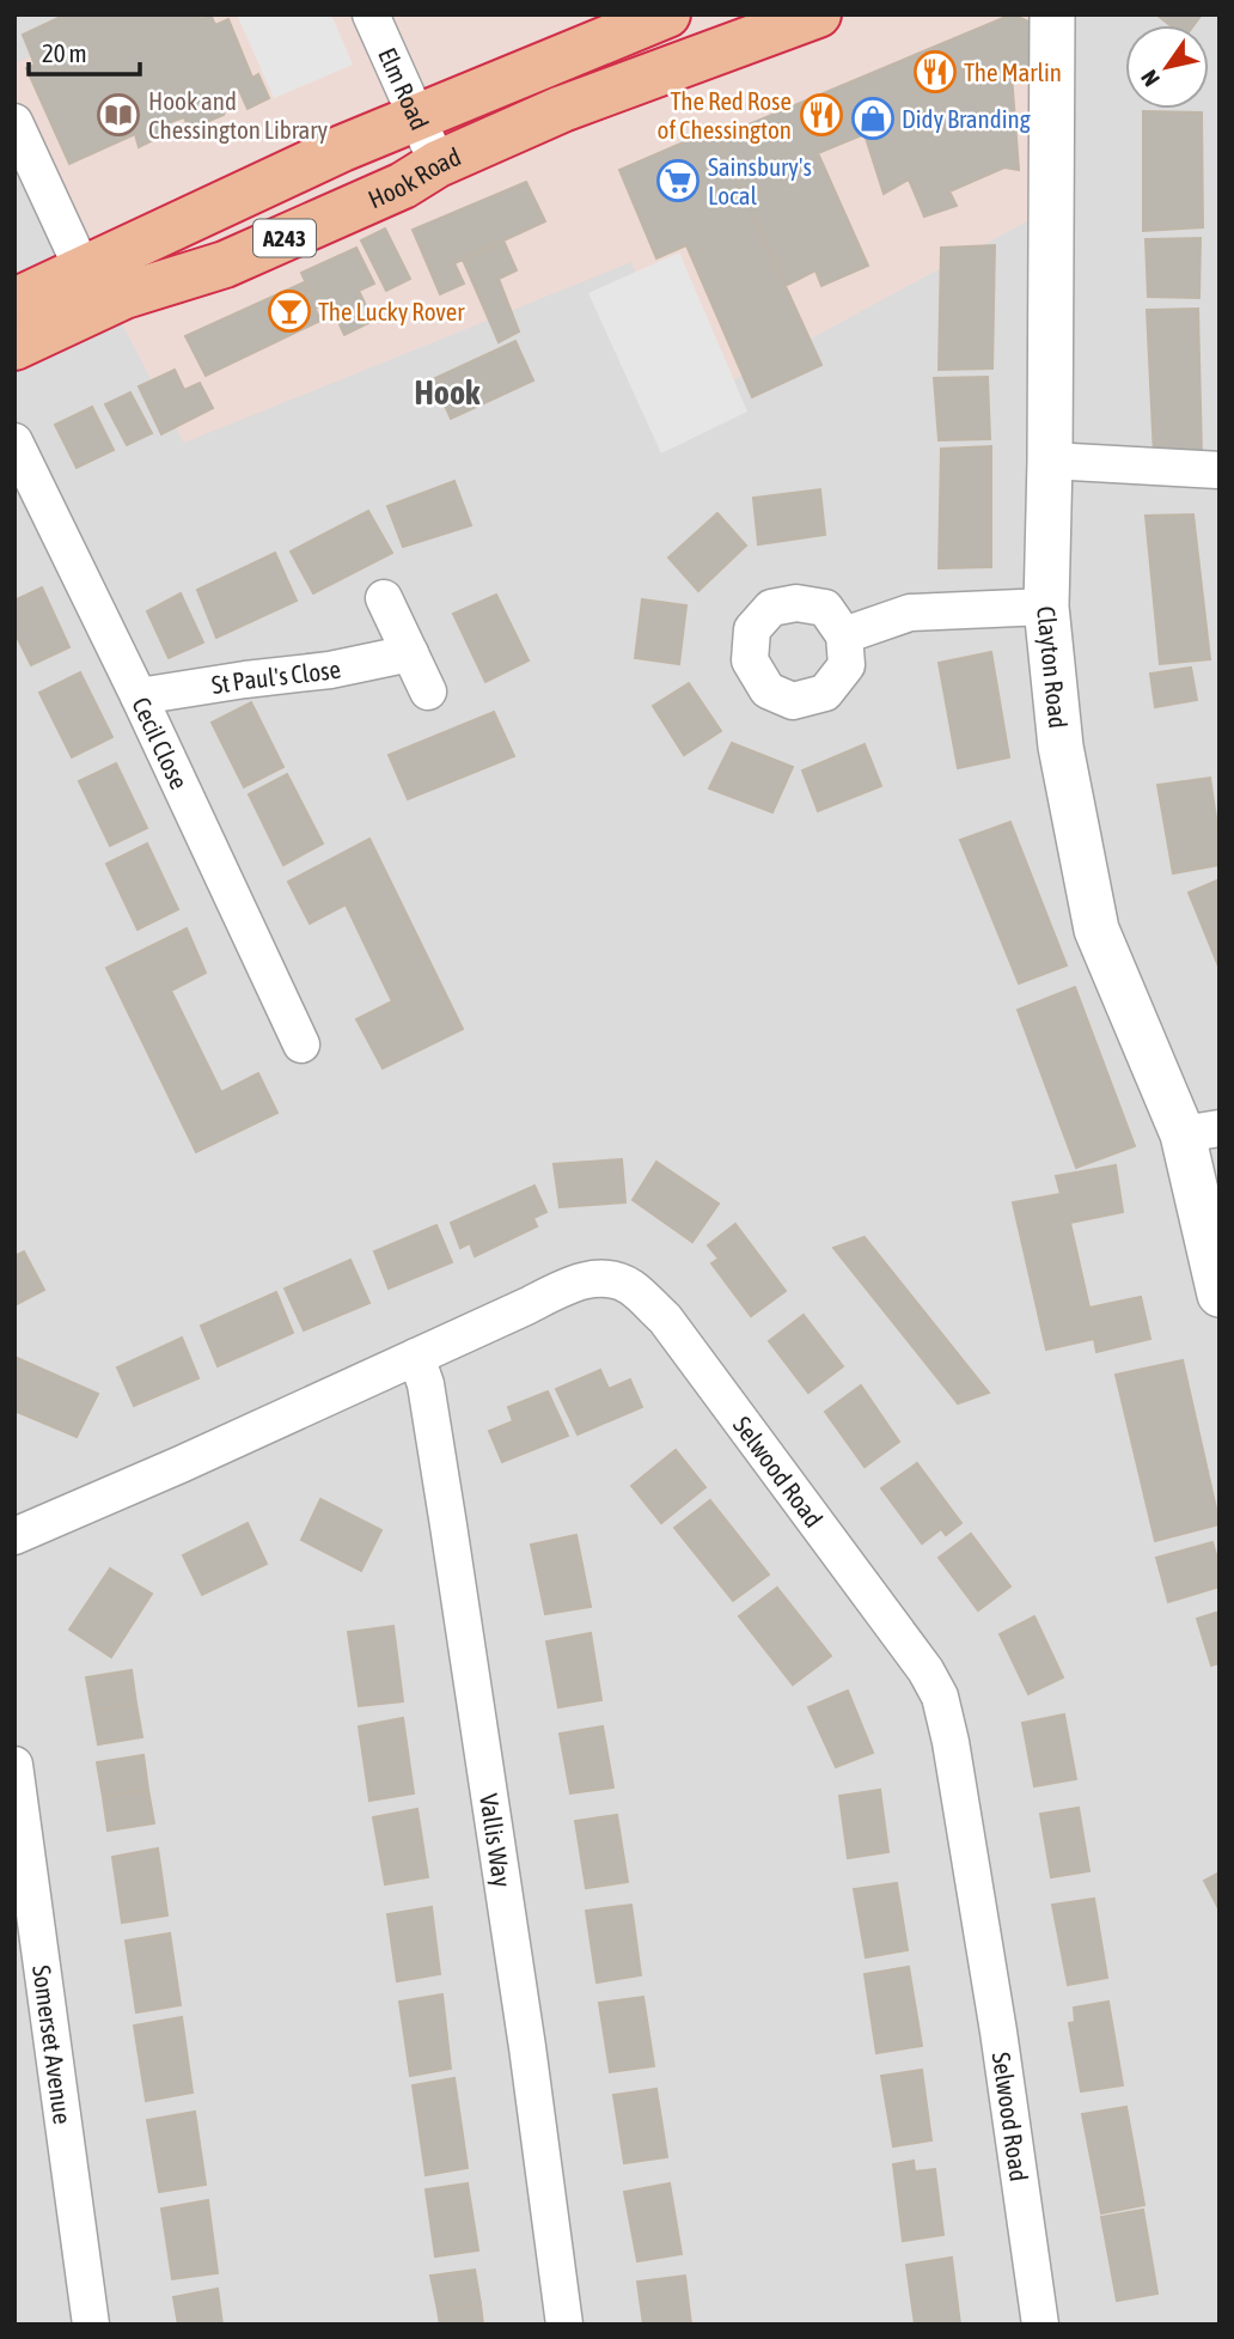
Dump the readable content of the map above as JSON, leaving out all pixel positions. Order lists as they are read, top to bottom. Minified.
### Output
{"streets":{"highway":["Hook Road","A243"],"street":["Elm Road","Clayton Road","St Paul's Close","Cecil Close","Selwood Road","Vallis Way","Somerset Avenue"]},"crossings":[["Elm Road","Hook Road"],["St Paul's Close","Cecil Close"],["Selwood Road","Vallis Way"]],"districts":["Hook"],"places":{"restaurant":["The Marlin","The Red Rose of Chessington"],"library":["Hook and Chessington Library"],"shop":["Didy Branding"],"supermarket":["Sainsbury's Local"],"bar":["The Lucky Rover"]},"scale_bar":"20 m","north":"bottom left"}
